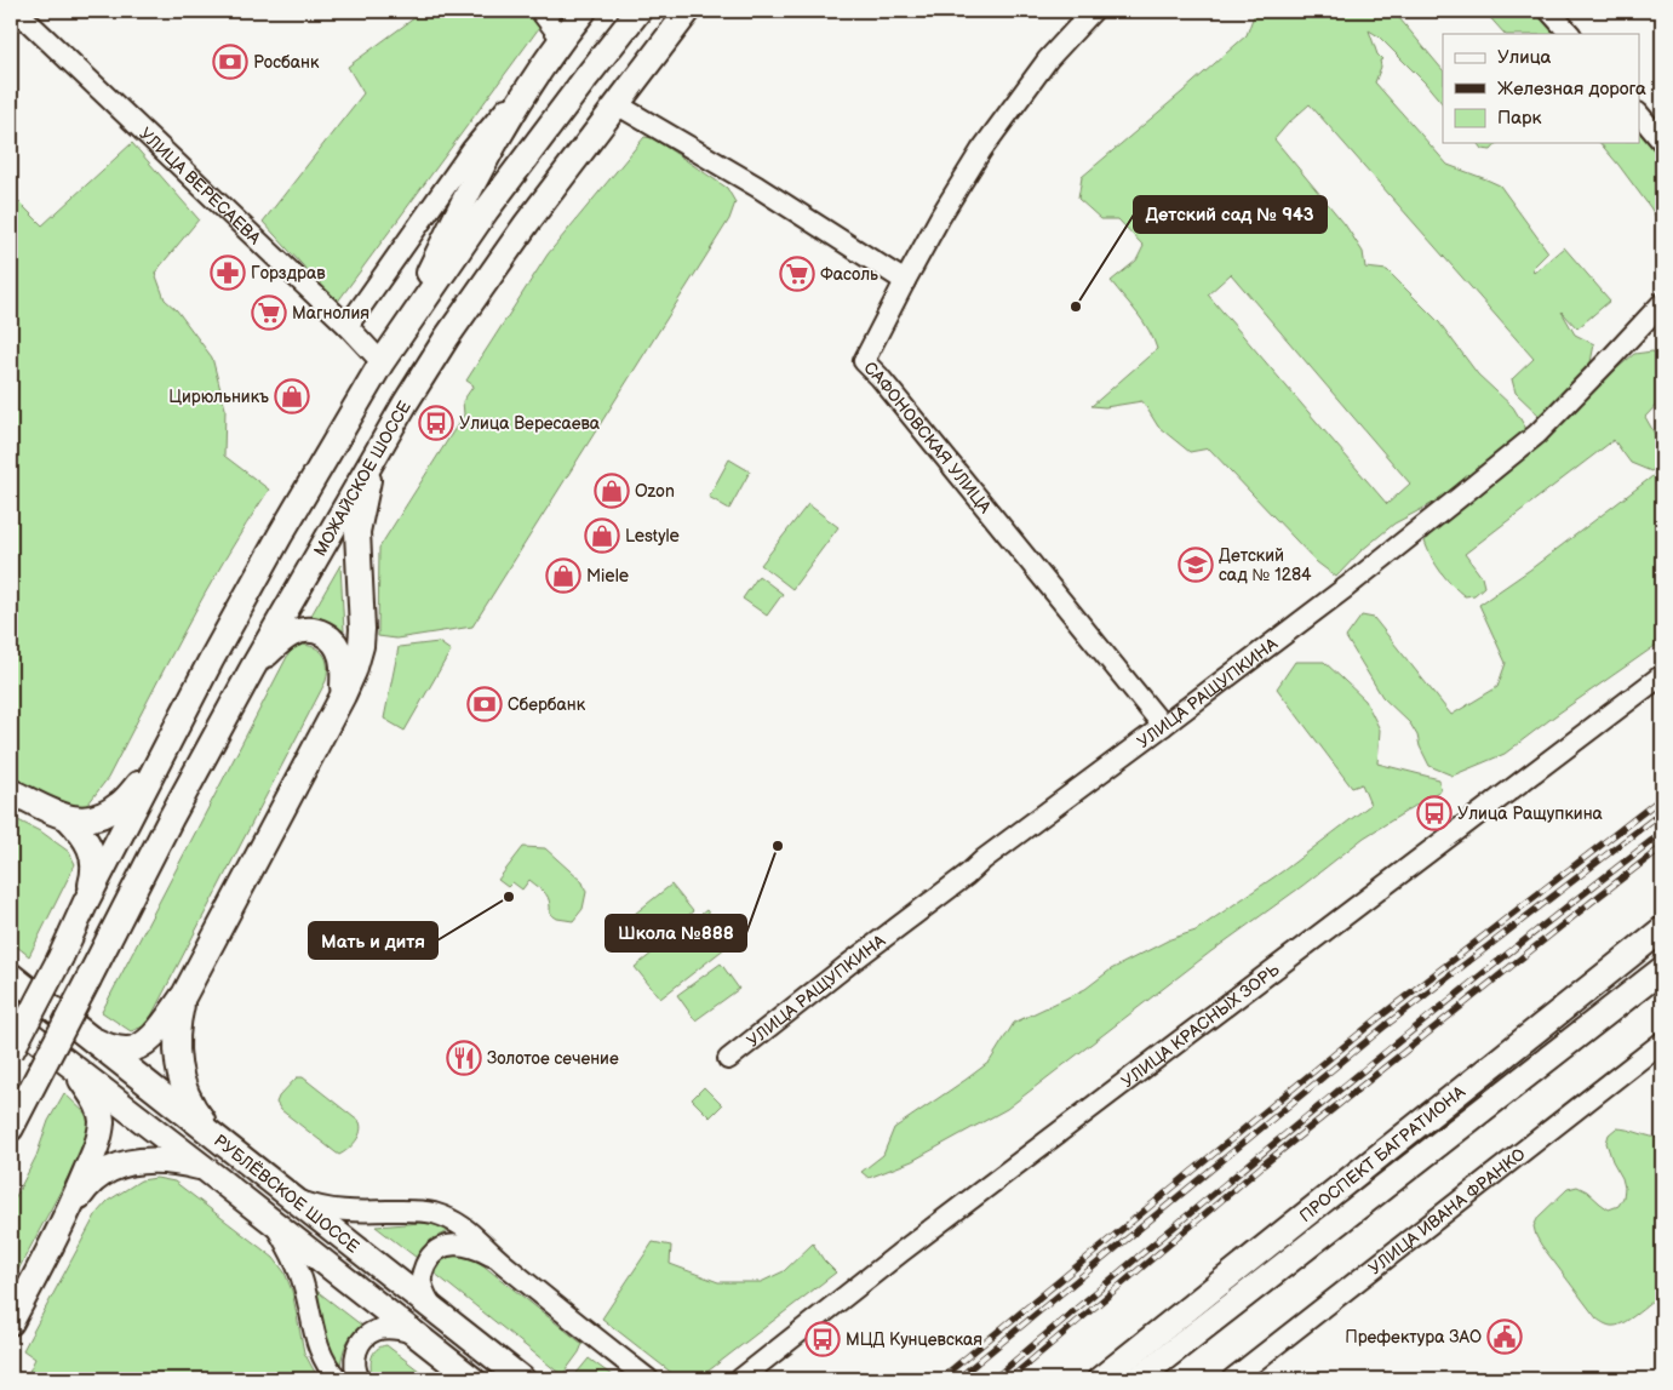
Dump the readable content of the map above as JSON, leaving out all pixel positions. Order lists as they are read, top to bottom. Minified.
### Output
{"streets":{"main road":["МОЖАЙСКОЕ ШОССЕ","ПРОСПЕКТ БАГРАТИОНА","РУБЛЁВСКОЕ ШОССЕ"],"street":["УЛИЦА ВЕРЕСАЕВА","САФОНОВСКАЯ УЛИЦА","УЛИЦА РАЩУПКИНА","УЛИЦА КРАСНЫХ ЗОРЬ","УЛИЦА ИВАНА ФРАНКО"]},"crossings":[["САФОНОВСКАЯ УЛИЦА","УЛИЦА РАЩУПКИНА"]],"places":{"bank":["Росбанк","Сбербанк"],"pharmacy":["Горздрав"],"supermarket":["Фасоль","Магнолия"],"other":["Детский сад № 943","Школа №888","Мать и дитя"],"shop":["Цирюльникъ","Ozon","Lestyle","Miele"],"bus stop":["Улица Вересаева","Улица Ращупкина","МЦД Кунцевская"],"school or university":["Детский сад № 1284"],"restaurant":["Золотое сечение"],"public building":["Префектура ЗАО"]},"legend":["Улица","Железная дорога","Парк"]}
